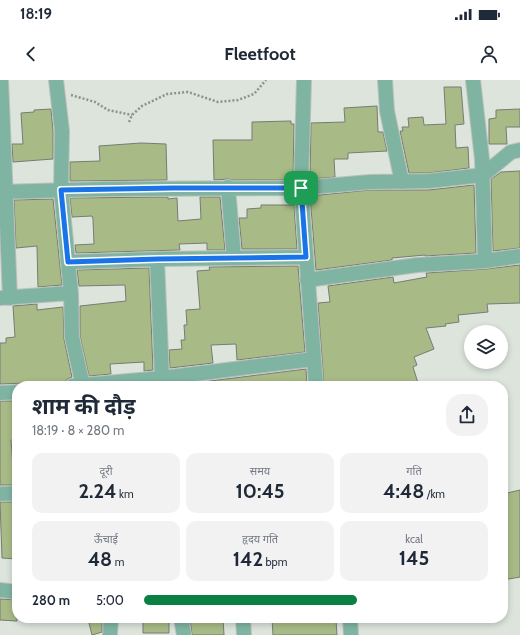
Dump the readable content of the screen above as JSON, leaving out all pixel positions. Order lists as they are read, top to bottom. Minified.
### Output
{"page":{"status":"18:19","header":"Fleetfoot","heading":["शाम की दौड़","18:19 · 8 × 280 m"],"stats":[["दूरी","2.24 km"],["समय","10:45"],["गति","4:48 /km"],["ऊँचाई","48 m"],["हृदय गति","142 bpm"],["kcal","145"]],"list":[{"name":"280 m","note":"5:00"}]}}
